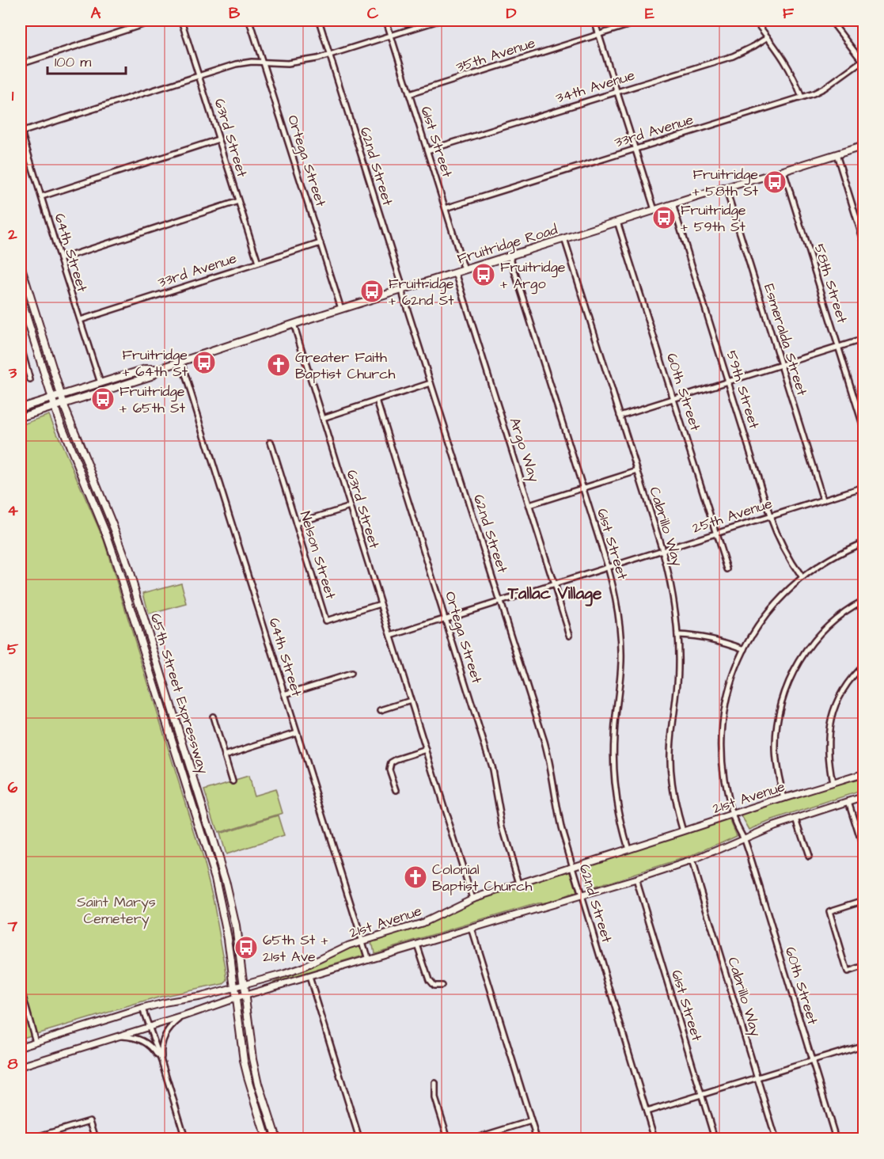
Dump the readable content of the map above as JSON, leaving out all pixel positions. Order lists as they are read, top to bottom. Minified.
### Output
{"streets":{"main road":["Fruitridge Road","65th Street Expressway"],"street":["35th Avenue","34th Avenue","33rd Avenue","63rd Street","61st Street","Ortega Street","62nd Street","64th Street","58th Street","Esmeralda Street","59th Street","60th Street","Argo Way","25th Avenue","Cabrillo Way","Nelson Street","21st Avenue"]},"crossings":[["35th Avenue","61st Street"],["34th Avenue","61st Street"],["33rd Avenue","63rd Street"],["33rd Avenue","61st Street"],["33rd Avenue","Ortega Street"],["33rd Avenue","64th Street"],["63rd Street","Fruitridge Road"],["63rd Street","25th Avenue"],["63rd Street","Nelson Street"],["63rd Street","21st Avenue"],["61st Street","Fruitridge Road"],["61st Street","25th Avenue"],["61st Street","21st Avenue"],["Ortega Street","Fruitridge Road"],["Ortega Street","25th Avenue"],["Ortega Street","21st Avenue"],["62nd Street","Fruitridge Road"],["62nd Street","25th Avenue"],["62nd Street","21st Avenue"],["Fruitridge Road","64th Street"],["Fruitridge Road","58th Street"],["Fruitridge Road","Esmeralda Street"],["Fruitridge Road","59th Street"],["Fruitridge Road","60th Street"],["Fruitridge Road","Argo Way"],["Fruitridge Road","Cabrillo Way"],["Fruitridge Road","65th Street Expressway"],["64th Street","21st Avenue"],["Esmeralda Street","25th Avenue"],["59th Street","60th Street"],["59th Street","25th Avenue"],["60th Street","25th Avenue"],["60th Street","21st Avenue"],["Argo Way","25th Avenue"],["25th Avenue","Cabrillo Way"],["Cabrillo Way","21st Avenue"],["65th Street Expressway","21st Avenue"]],"districts":["Tallac Village"],"parks":["Saint Marys Cemetery"],"places":{"bus stop":["Fruitridge + 58th St","Fruitridge + 59th St","Fruitridge + Argo","Fruitridge + 62nd St","Fruitridge + 64th St","Fruitridge + 65th St","65th St + 21st Ave"],"church":["Greater Faith Baptist Church","Colonial Baptist Church"]},"scale_bar":"100 m","grid":{"columns":["A","B","C","D","E","F"],"rows":["1","2","3","4","5","6","7","8"]}}
